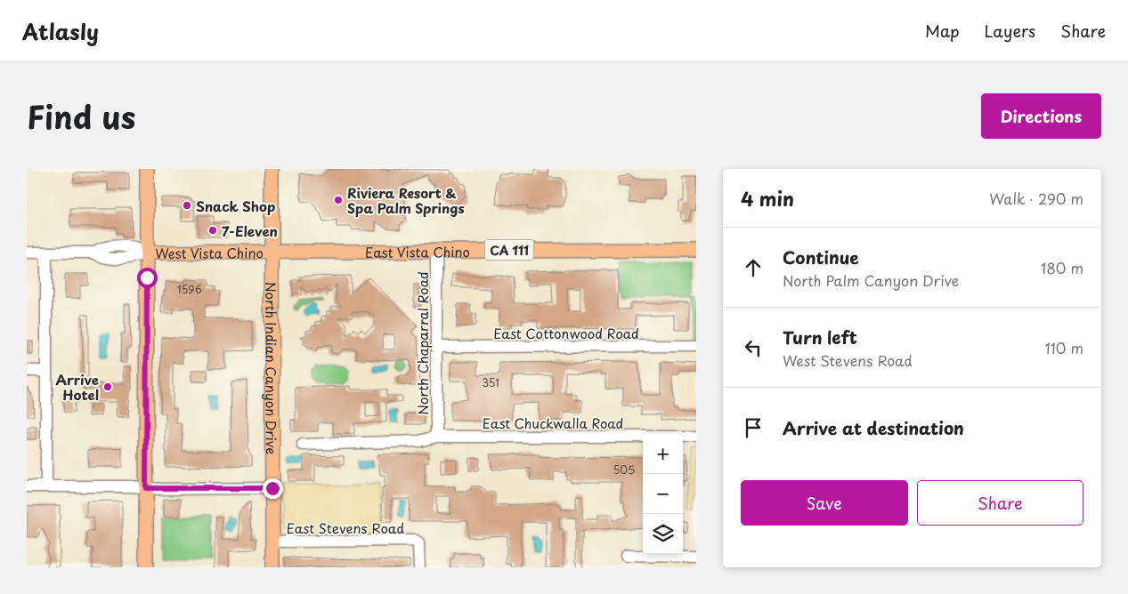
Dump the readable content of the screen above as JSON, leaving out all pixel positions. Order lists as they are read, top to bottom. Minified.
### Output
{"streets":{"main road":["CA 111","East Vista Chino","West Vista Chino","North Indian Canyon Drive"],"street":["East Cottonwood Road","North Chaparral Road","East Chuckwalla Road","East Stevens Road"]},"crossings":[["East Vista Chino","West Vista Chino"],["East Vista Chino","North Chaparral Road"],["East Vista Chino","North Indian Canyon Drive"],["West Vista Chino","North Indian Canyon Drive"],["East Cottonwood Road","North Chaparral Road"],["North Chaparral Road","East Chuckwalla Road"],["North Indian Canyon Drive","East Stevens Road"]],"places":["Riviera Resort & Spa Palm Springs","Snack Shop","7-Eleven","Arrive Hotel"],"house_numbers":["1596","351","505"],"page":{"header":"Atlasly","nav":["Map","Layers","Share"],"title":"Find us","buttons":["Directions",["Save","Share"]],"heading":["4 min","Walk · 290 m"],"list":[["Continue","North Palm Canyon Drive","180 m"],["Turn left","West Stevens Road","110 m"],"Arrive at destination"],"map_buttons":["+","−"]}}
